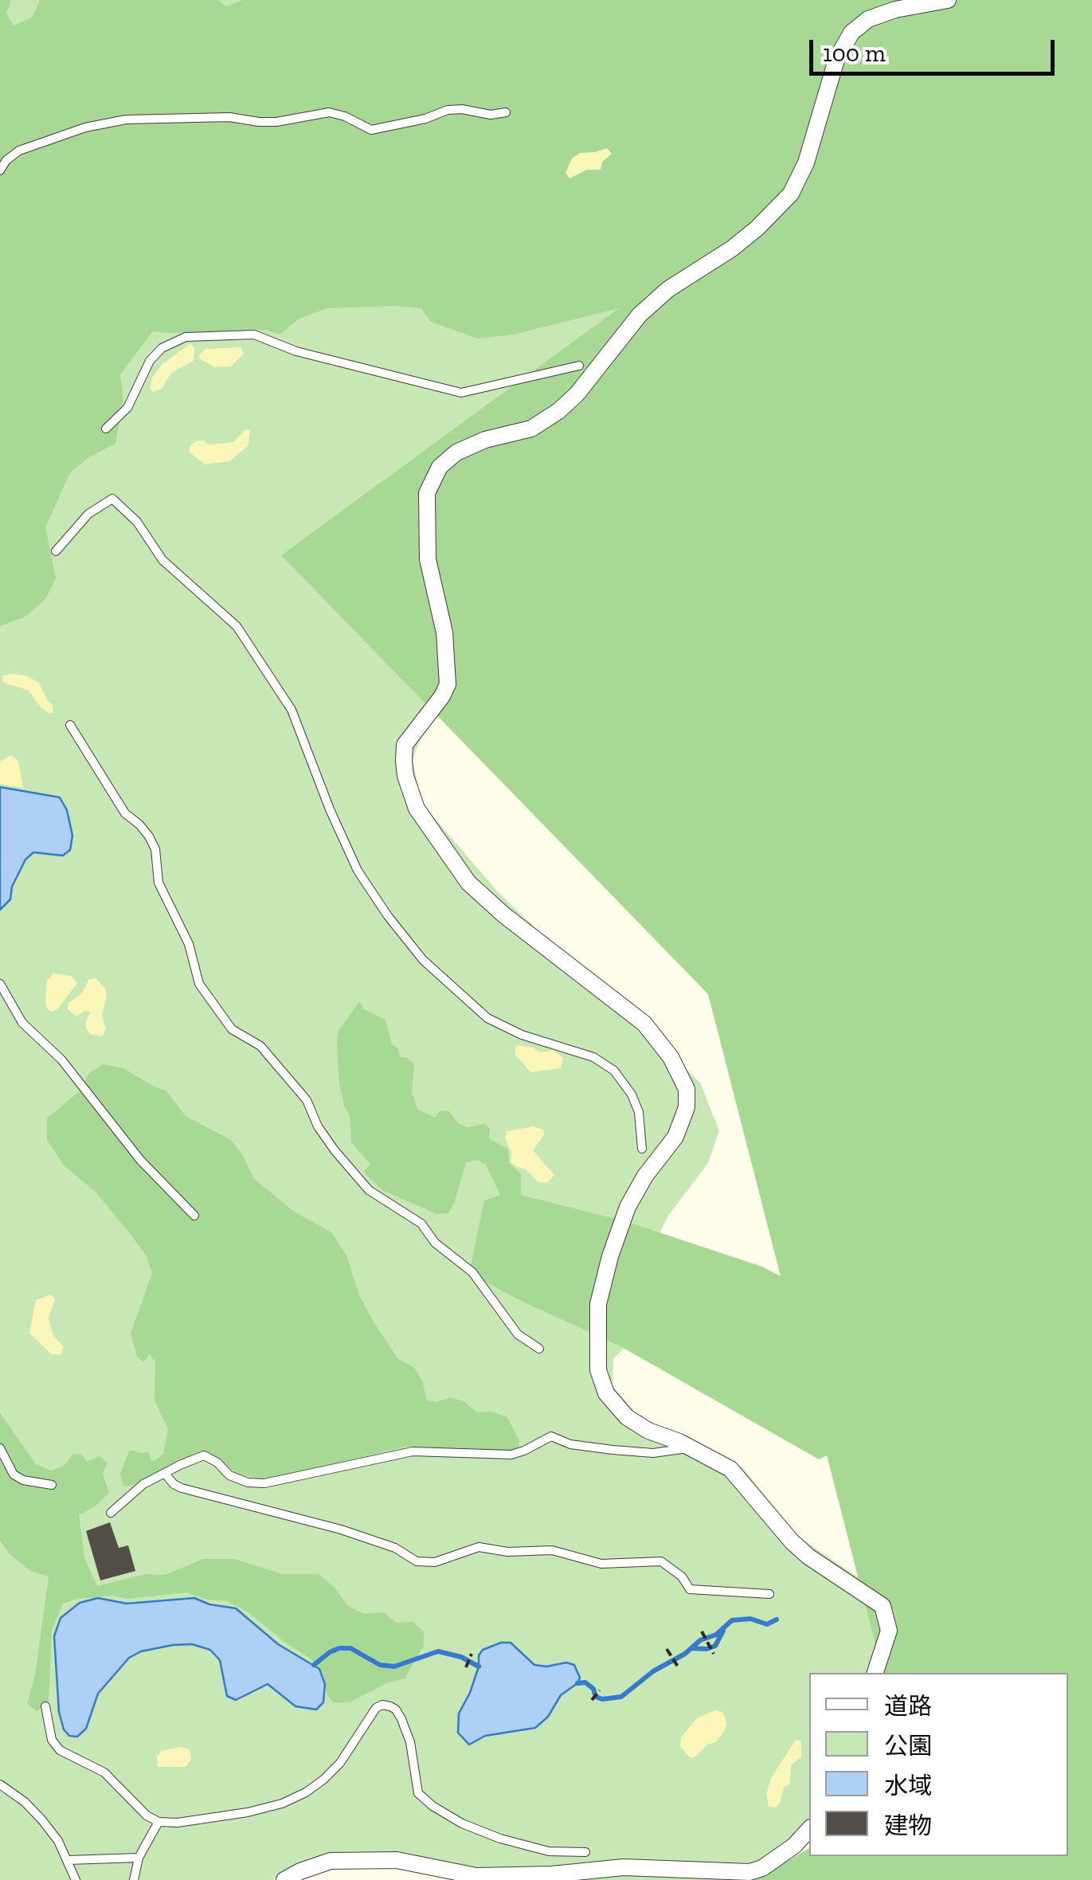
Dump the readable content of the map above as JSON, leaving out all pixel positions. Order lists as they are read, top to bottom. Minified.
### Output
{"legend":["道路","公園","水域","建物"],"scale_bar":"100 m"}
